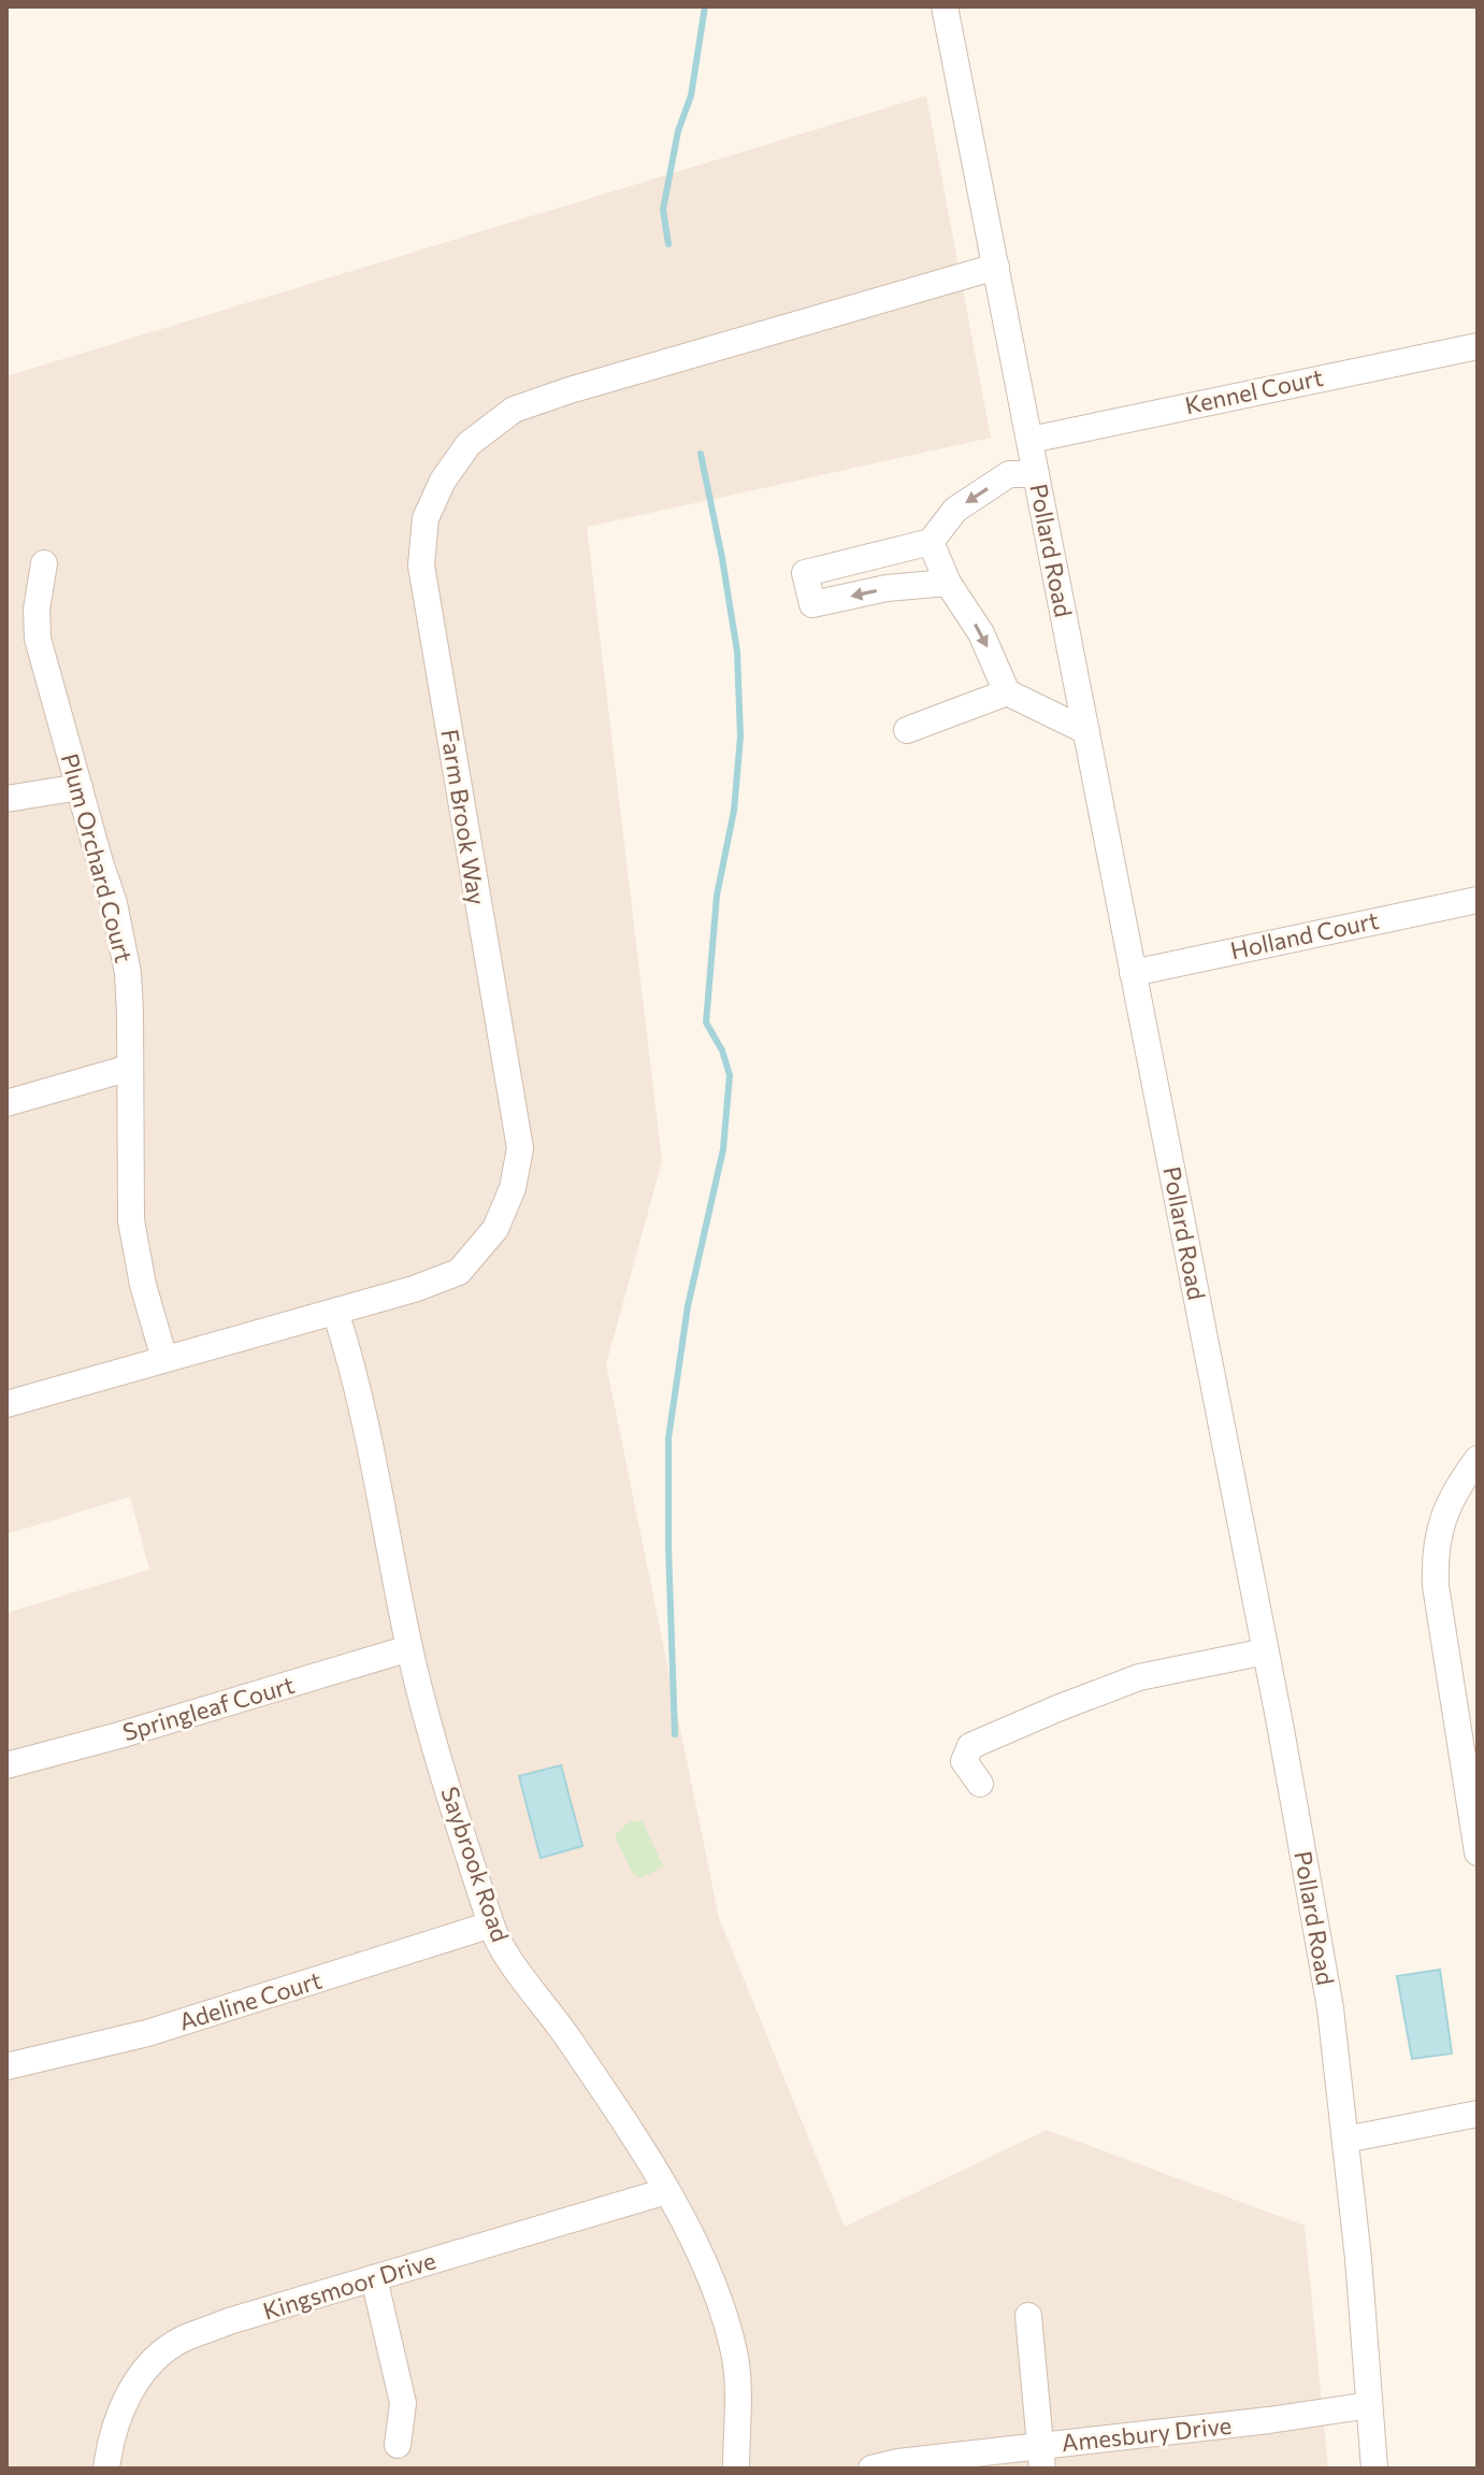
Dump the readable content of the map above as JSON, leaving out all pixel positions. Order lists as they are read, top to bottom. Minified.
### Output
{"streets":{"street":["Kennel Court","Pollard Road","Farm Brook Way","Plum Orchard Court","Holland Court","Springleaf Court","Saybrook Road","Adeline Court","Kingsmoor Drive","Amesbury Drive"]},"crossings":[["Kennel Court","Pollard Road"],["Pollard Road","Farm Brook Way"],["Pollard Road","Holland Court"],["Pollard Road","Amesbury Drive"],["Farm Brook Way","Plum Orchard Court"],["Farm Brook Way","Saybrook Road"],["Springleaf Court","Saybrook Road"],["Saybrook Road","Adeline Court"],["Saybrook Road","Kingsmoor Drive"]]}
